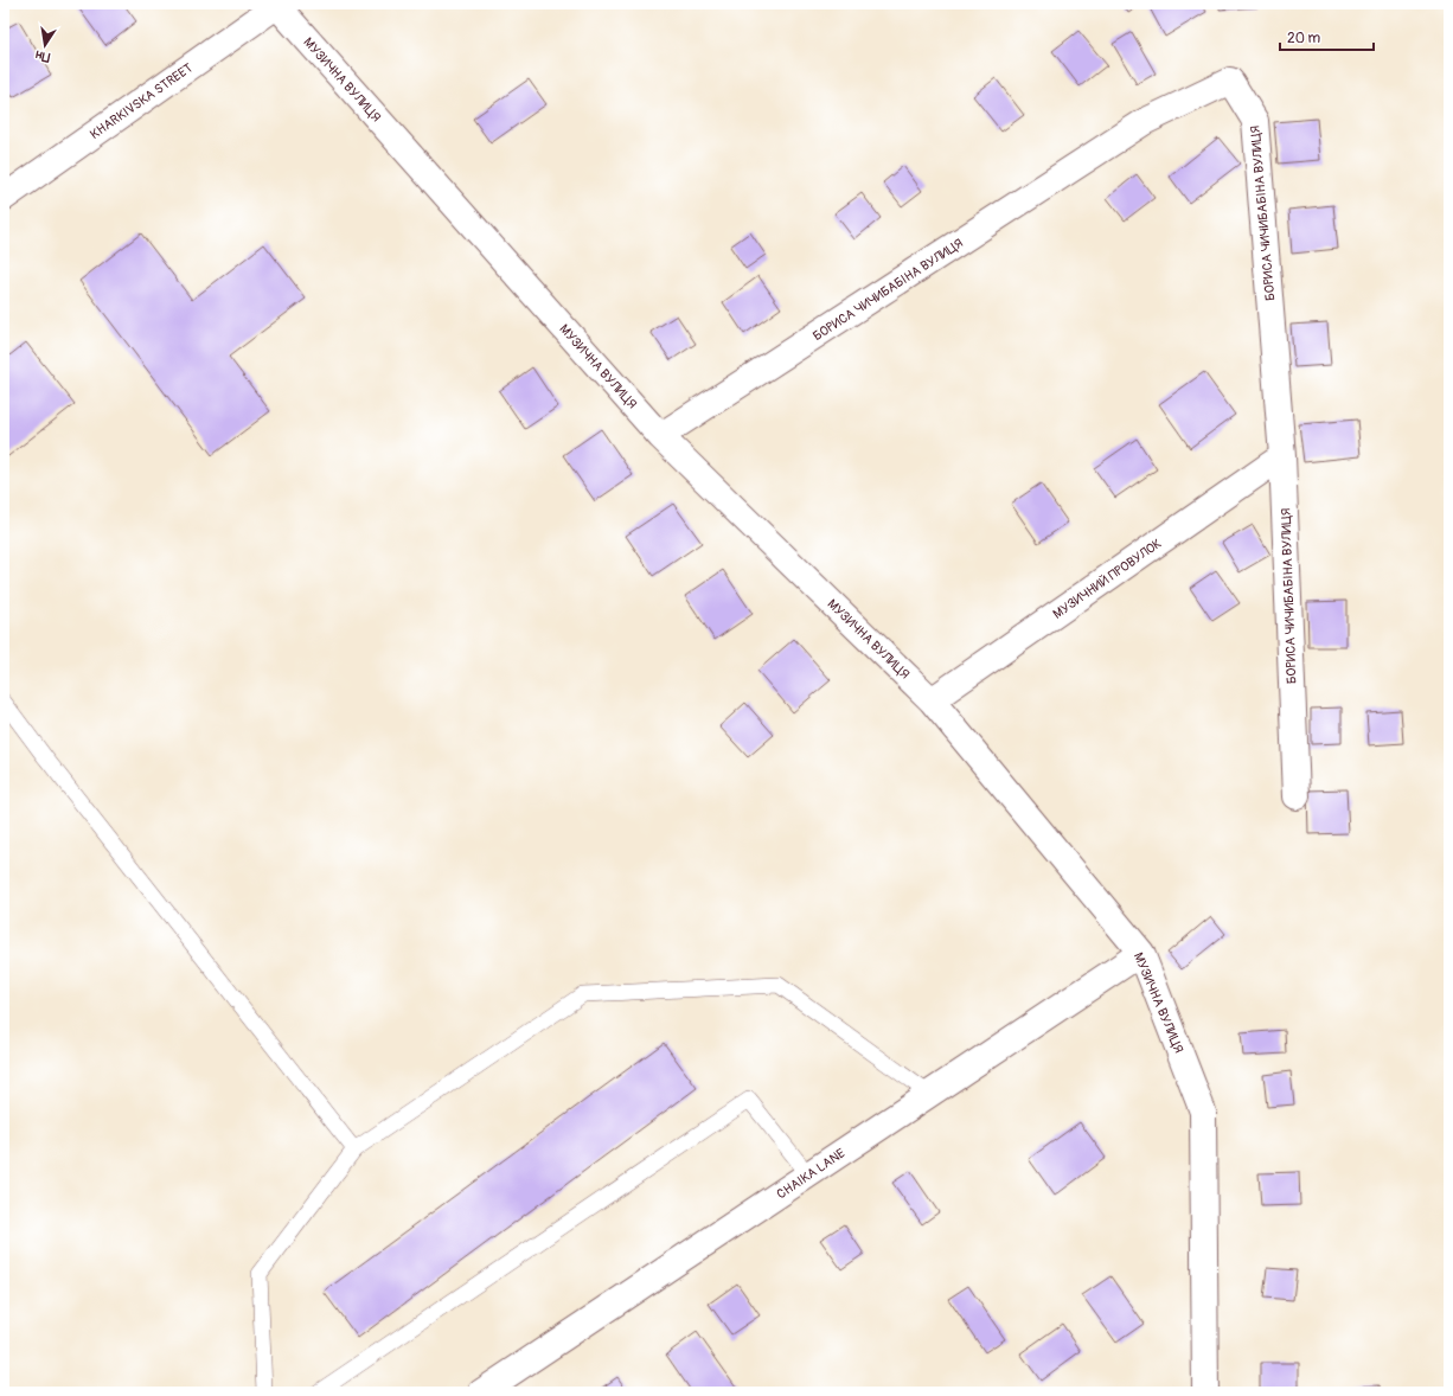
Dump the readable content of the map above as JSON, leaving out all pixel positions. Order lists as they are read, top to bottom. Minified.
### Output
{"streets":{"street":["МУЗИЧНА ВУЛИЦЯ","KHARKIVSKA STREET","БОРИСА ЧИЧИБАБІНА ВУЛИЦЯ","МУЗИЧНИЙ ПРОВУЛОК","CHAIKA LANE"]},"crossings":[["МУЗИЧНА ВУЛИЦЯ","KHARKIVSKA STREET"],["МУЗИЧНА ВУЛИЦЯ","БОРИСА ЧИЧИБАБІНА ВУЛИЦЯ"],["МУЗИЧНА ВУЛИЦЯ","МУЗИЧНИЙ ПРОВУЛОК"],["МУЗИЧНА ВУЛИЦЯ","CHAIKA LANE"],["БОРИСА ЧИЧИБАБІНА ВУЛИЦЯ","МУЗИЧНИЙ ПРОВУЛОК"]],"scale_bar":"20 m","north":"bottom"}
